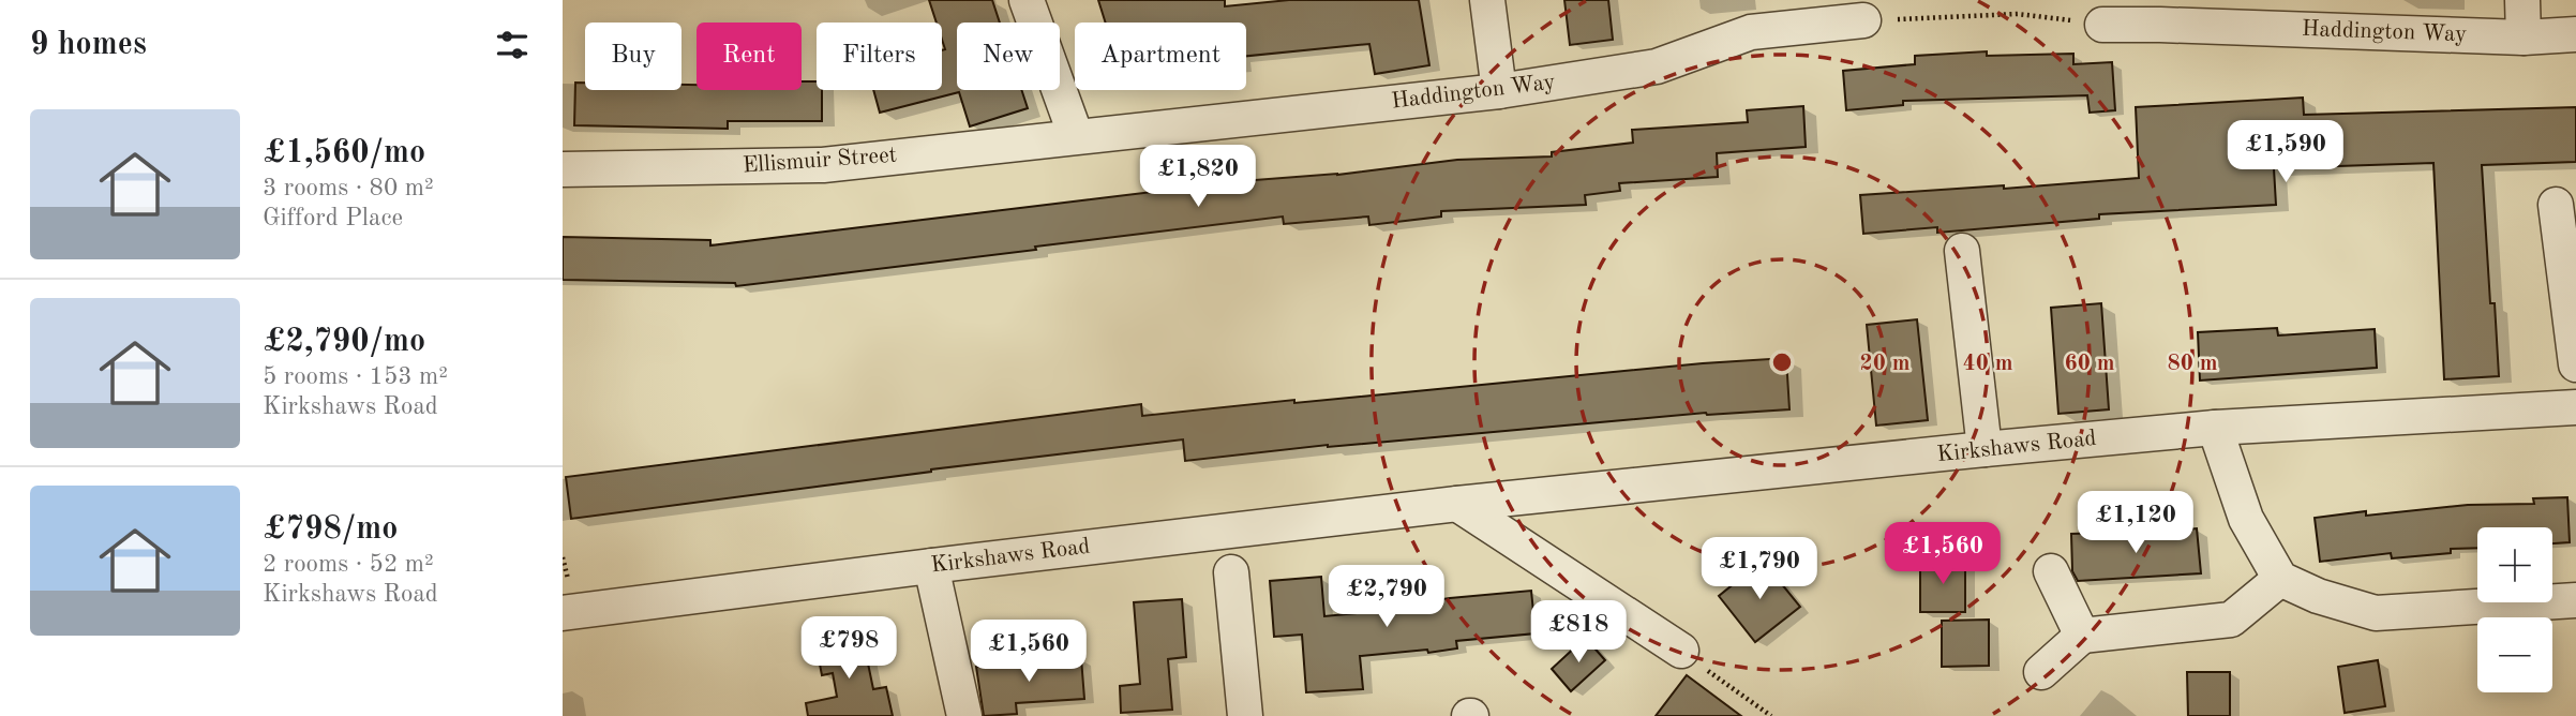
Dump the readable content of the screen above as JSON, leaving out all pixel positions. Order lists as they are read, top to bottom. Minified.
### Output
{"streets":{"street":["Haddington Way","Ellismuir Street","Kirkshaws Road"]},"crossings":[["Haddington Way","Ellismuir Street"]],"page":{"heading":"9 homes","chip":["Buy","Rent","Filters","New","Apartment"],"list":[{"name":"£1,560/mo","note":"3 rooms · 80 m² · Gifford Place"},{"name":"£2,790/mo","note":"5 rooms · 153 m² · Kirkshaws Road"},{"name":"£798/mo","note":"2 rooms · 52 m² · Kirkshaws Road"}],"price":["£1,590","£1,820","£1,120","£1,560","£1,790","£2,790","£818","£798","£1,560"],"map_buttons":["+","−"]},"rings":["20 m","40 m","60 m","80 m"]}
